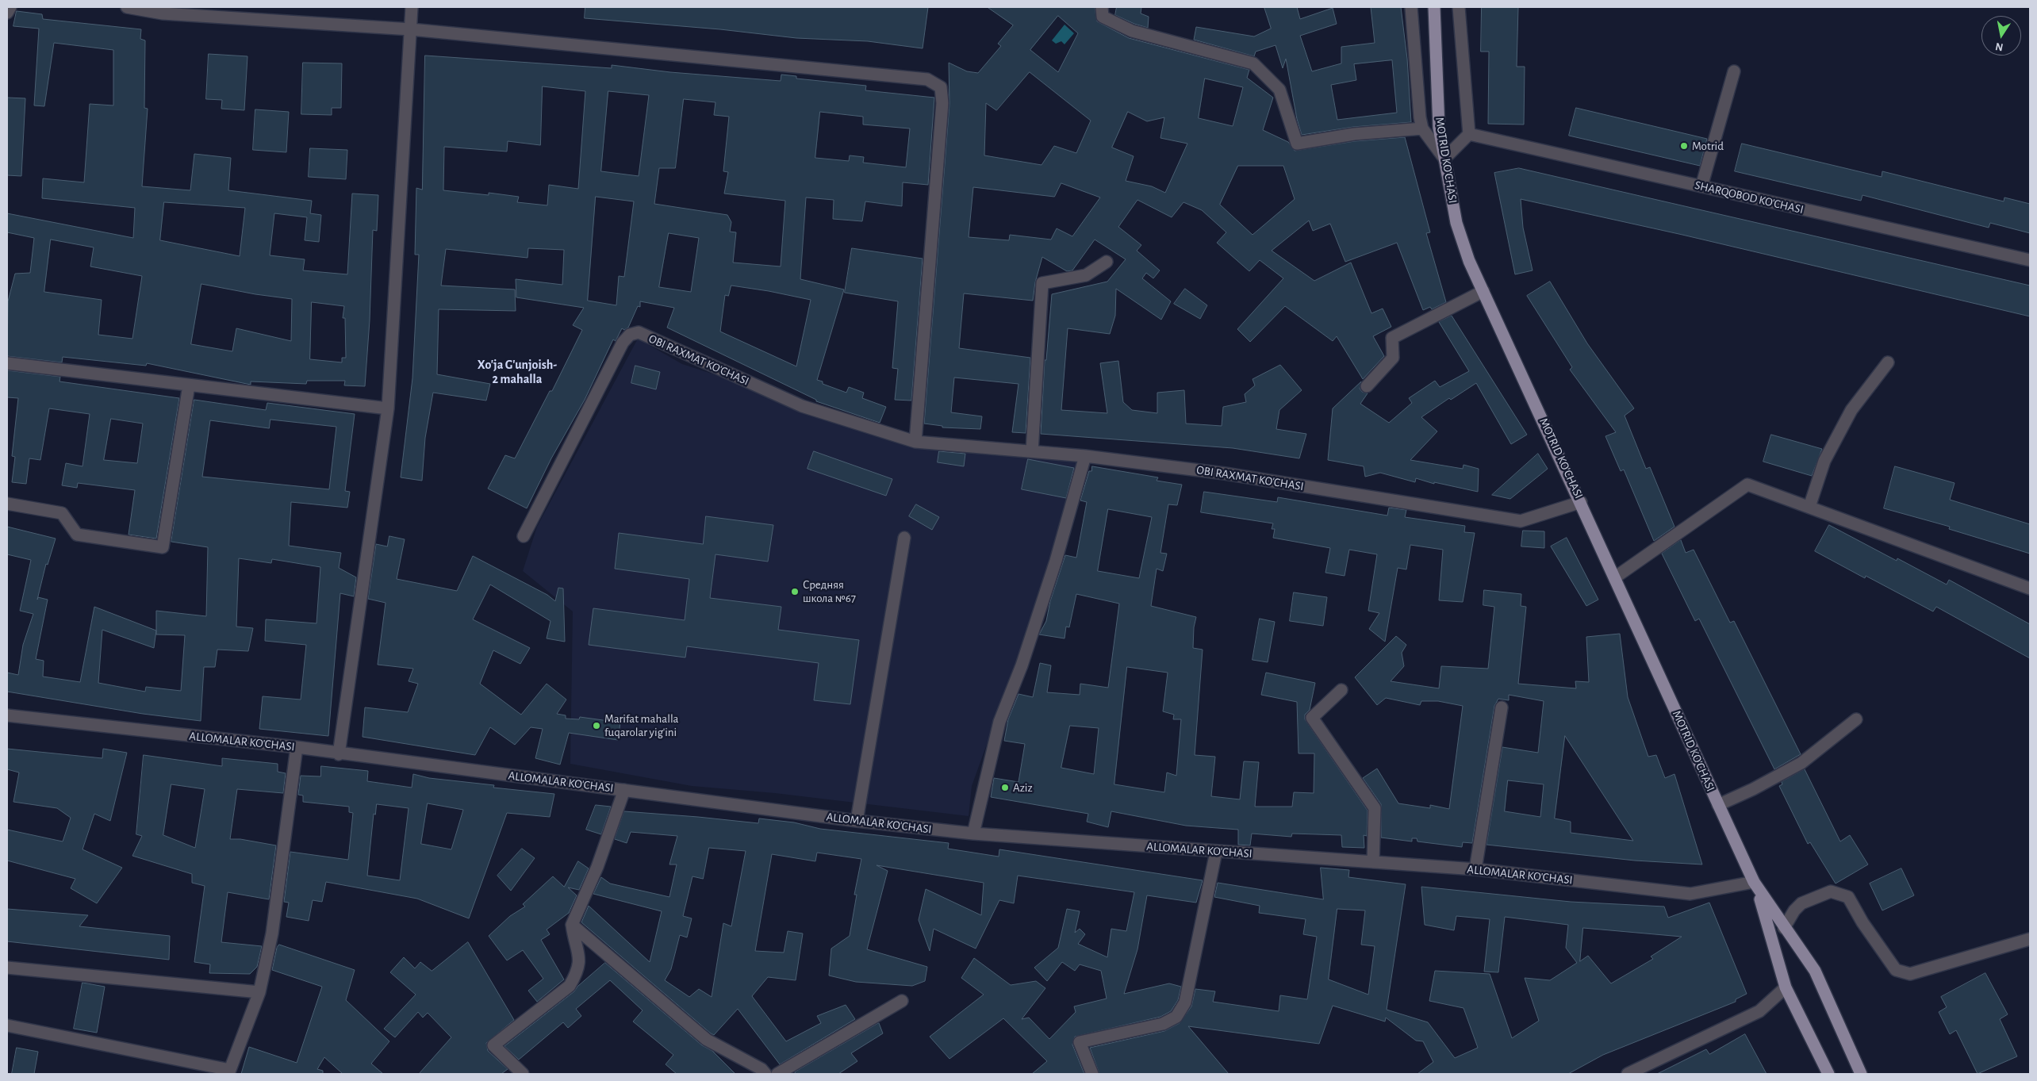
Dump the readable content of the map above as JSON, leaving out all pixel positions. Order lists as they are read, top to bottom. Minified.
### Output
{"streets":{"main road":["MOTRID KO'CHASI"],"street":["SHARQOBOD KO'CHASI","OBI RAXMAT KO'CHASI","ALLOMALAR KO'CHASI"]},"crossings":[["MOTRID KO'CHASI","OBI RAXMAT KO'CHASI"],["MOTRID KO'CHASI","ALLOMALAR KO'CHASI"]],"districts":["Xo'ja G'unjoish- 2 mahalla"],"places":["Motrid","Средняя школа №67","Marifat mahalla fuqarolar yig'ini","Aziz"],"north":"bottom"}
